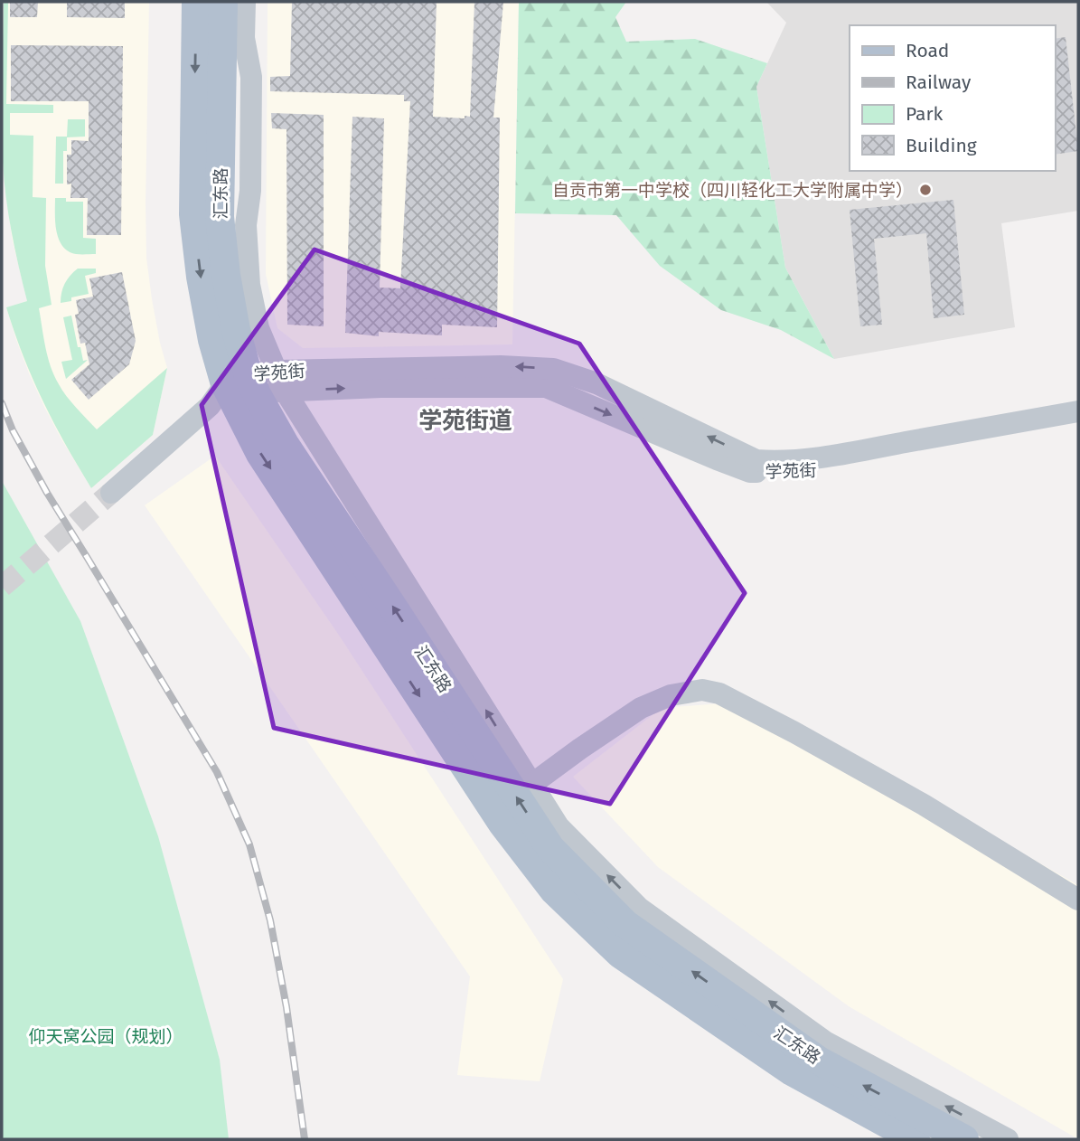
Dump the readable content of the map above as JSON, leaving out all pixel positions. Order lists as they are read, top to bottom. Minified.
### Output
{"streets":{"main road":["汇东路"],"street":["学苑街"]},"crossings":[["汇东路","学苑街"]],"districts":["学苑街道"],"parks":["仰天窝公园（规划）"],"places":["自贡市第一中学校（四川轻化工大学附属中学）"],"legend":["Road","Railway","Park","Building"]}
